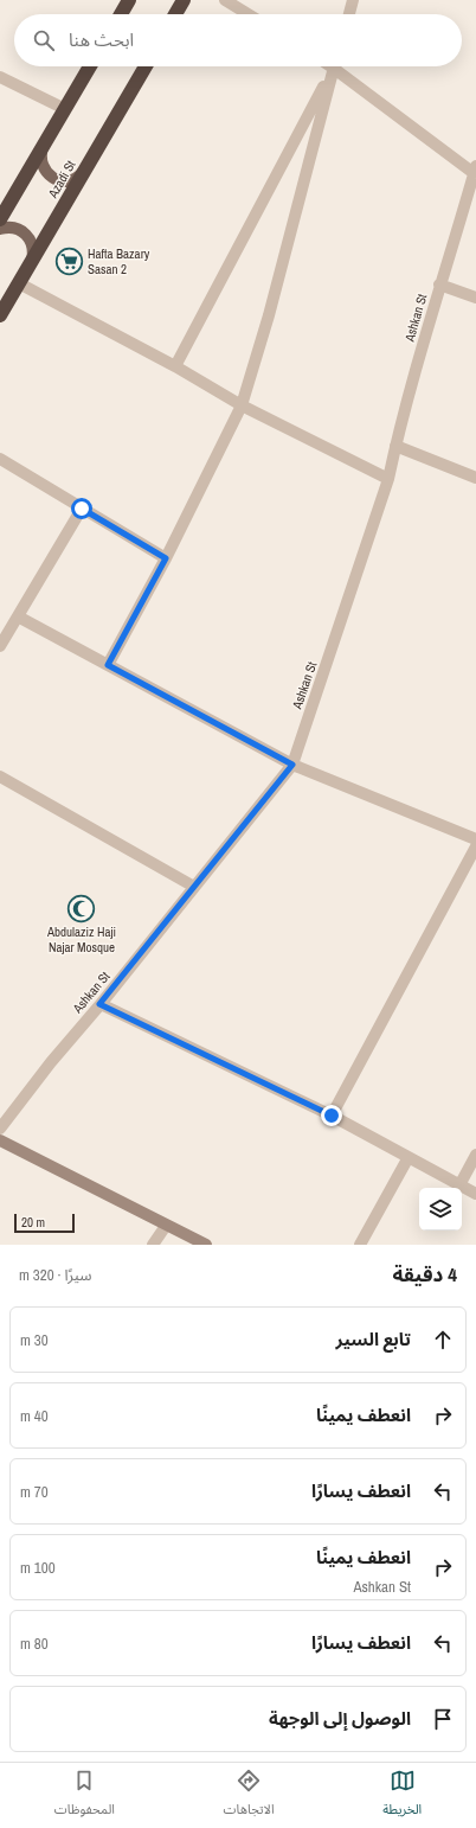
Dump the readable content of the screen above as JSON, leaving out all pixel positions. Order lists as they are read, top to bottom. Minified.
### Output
{"streets":{"highway":["Azadi St"],"street":["Ashkan St"]},"places":{"supermarket":["Hafta Bazary Sasan 2"],"mosque":["Abdulaziz Haji Najar Mosque"]},"scale_bar":"20 m","page":{"search":"ابحث هنا","scale":"20 m","heading":["4 دقيقة","سيرًا · 320 m"],"list":[["تابع السير","30 m"],["انعطف يمينًا","40 m"],["انعطف يسارًا","70 m"],["انعطف يمينًا","Ashkan St","100 m"],["انعطف يسارًا","80 m"],"الوصول إلى الوجهة"],"nav":["الخريطة","الاتجاهات","المحفوظات"]}}
